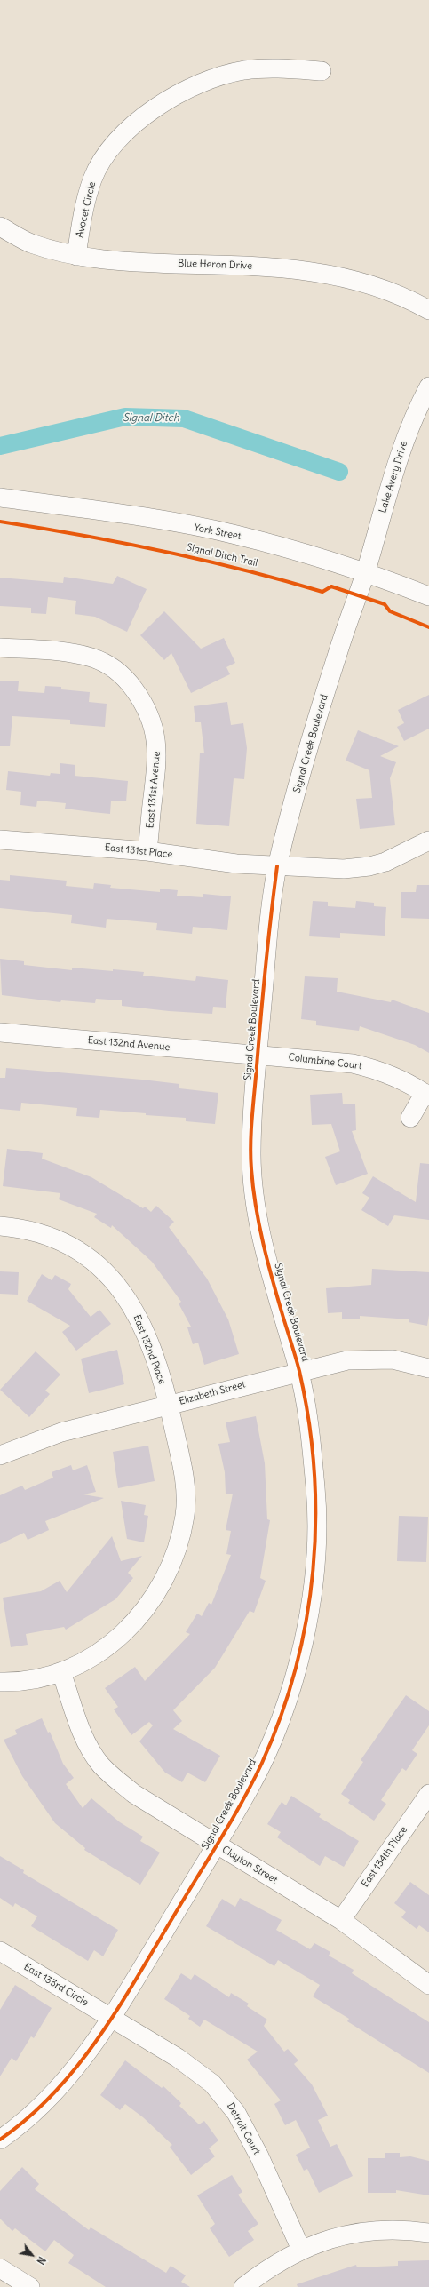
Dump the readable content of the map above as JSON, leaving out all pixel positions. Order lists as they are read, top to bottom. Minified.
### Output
{"streets":{"street":["Avocet Circle","Blue Heron Drive","Lake Avery Drive","York Street","Signal Creek Boulevard","East 131st Avenue","East 131st Place","East 132nd Avenue","Columbine Court","East 132nd Place","Elizabeth Street","East 134th Place","Clayton Street","East 133rd Circle","Detroit Court"],"cycle path":["Signal Ditch Trail"]},"crossings":[["Avocet Circle","Blue Heron Drive"],["Lake Avery Drive","York Street"],["Lake Avery Drive","Signal Creek Boulevard"],["York Street","Signal Creek Boulevard"],["Signal Creek Boulevard","East 131st Place"],["Signal Creek Boulevard","East 132nd Avenue"],["Signal Creek Boulevard","Columbine Court"],["Signal Creek Boulevard","Elizabeth Street"],["Signal Creek Boulevard","Clayton Street"],["Signal Creek Boulevard","East 133rd Circle"],["Signal Creek Boulevard","Detroit Court"],["East 131st Avenue","East 131st Place"],["East 132nd Avenue","Columbine Court"],["East 132nd Place","Elizabeth Street"],["East 132nd Place","Clayton Street"],["East 134th Place","Clayton Street"],["East 133rd Circle","Detroit Court"]],"water":["Signal Ditch"],"north":"bottom right"}
